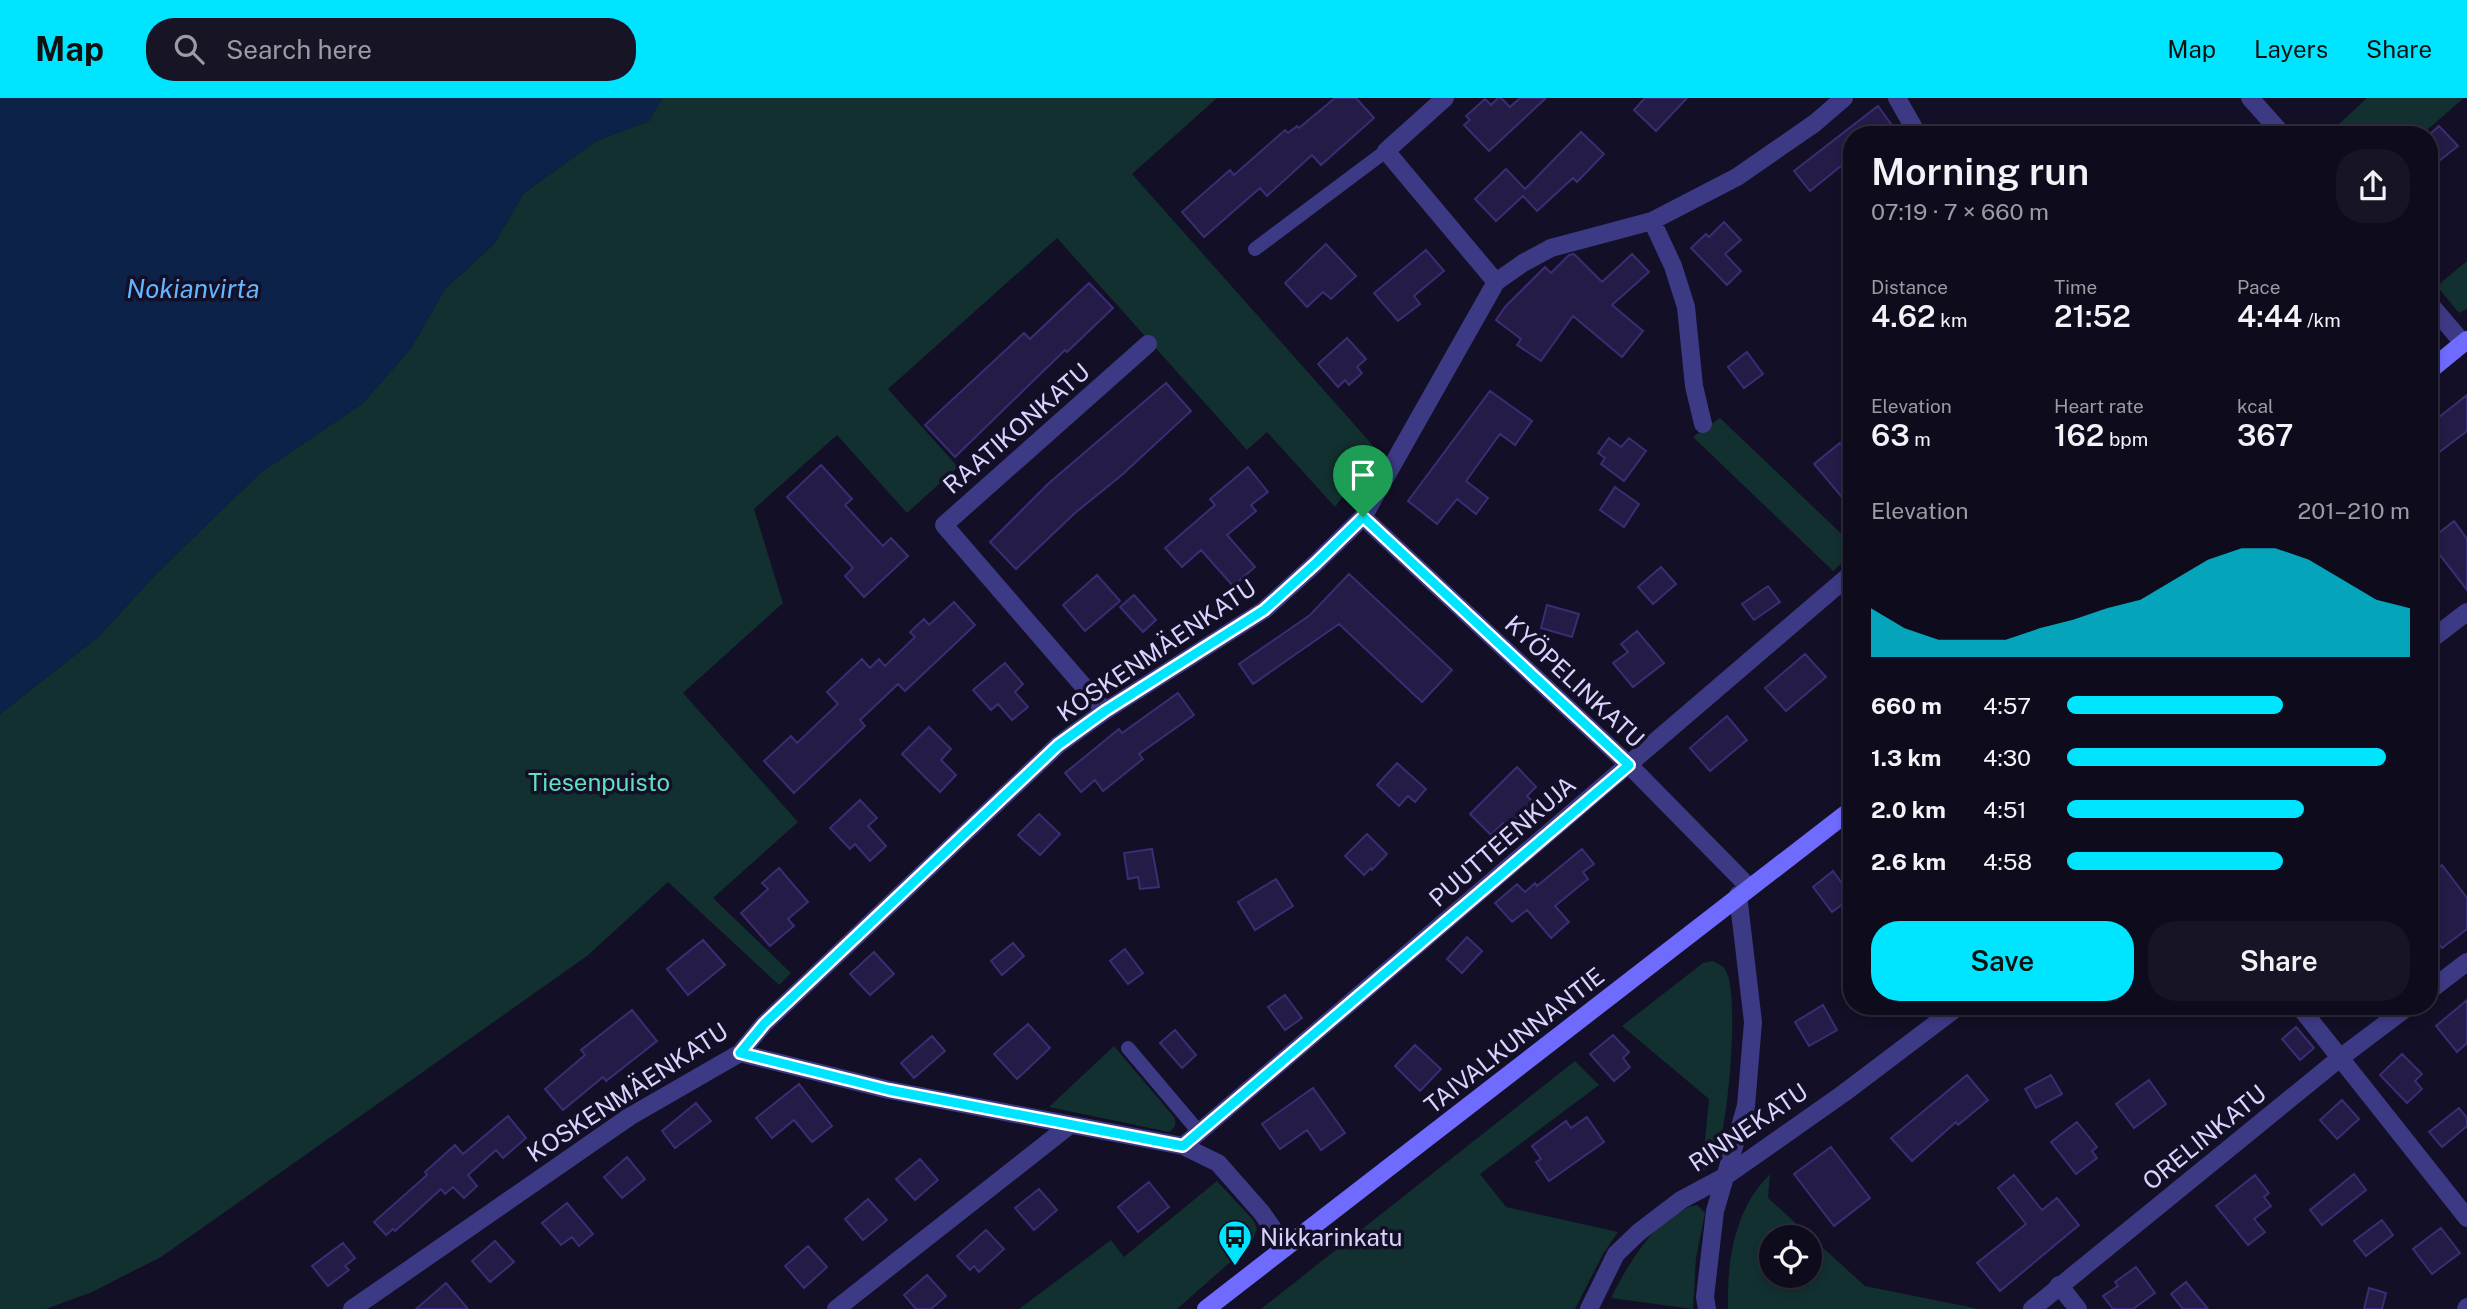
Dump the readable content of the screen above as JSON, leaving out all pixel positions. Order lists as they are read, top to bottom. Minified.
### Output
{"streets":{"main road":["TAIVALKUNNANTIE"],"street":["RAATIKONKATU","KOSKENMÄENKATU","KYÖPELINKATU","PUUTTEENKUJA","RINNEKATU","ORELINKATU"]},"crossings":[["RAATIKONKATU","KOSKENMÄENKATU"],["KOSKENMÄENKATU","KYÖPELINKATU"],["KYÖPELINKATU","PUUTTEENKUJA"],["KYÖPELINKATU","TAIVALKUNNANTIE"]],"water":["Nokianvirta"],"parks":["Tiesenpuisto"],"places":{"bus stop":["Nikkarinkatu"]},"page":{"header":"Map","search":"Search here","nav":["Map","Layers","Share"],"heading":["Morning run","07:19 · 7 × 660 m"],"stats":[["Distance","4.62 km"],["Time","21:52"],["Pace","4:44 /km"],["Elevation","63 m"],["Heart rate","162 bpm"],["kcal","367"]],"chart":["Elevation","201–210 m"],"list":[{"name":"660 m","note":"4:57"},{"name":"1.3 km","note":"4:30"},{"name":"2.0 km","note":"4:51"},{"name":"2.6 km","note":"4:58"}],"buttons":["Save","Share"]}}
